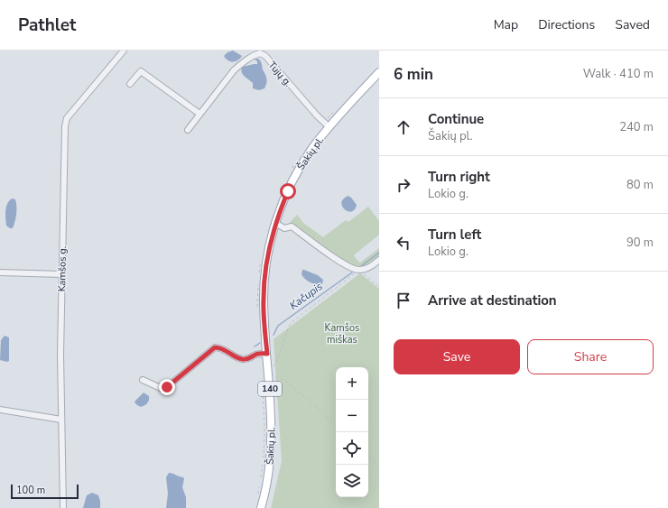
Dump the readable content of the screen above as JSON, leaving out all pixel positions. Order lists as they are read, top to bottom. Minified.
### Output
{"streets":{"main road":["Šakių pl.","140"],"street":["Tujų g.","Kamšos g."]},"crossings":[["Tujų g.","Šakių pl."]],"water":["Kačupis"],"parks":["Kamšos miškas"],"scale_bar":"100 m","page":{"header":"Pathlet","nav":["Map","Directions","Saved"],"heading":["6 min","Walk · 410 m"],"list":[["Continue","Šakių pl.","240 m"],["Turn right","Lokio g.","80 m"],["Turn left","Lokio g.","90 m"],"Arrive at destination"],"buttons":["Save","Share"],"map_buttons":["+","−"],"scale":"100 m"}}
